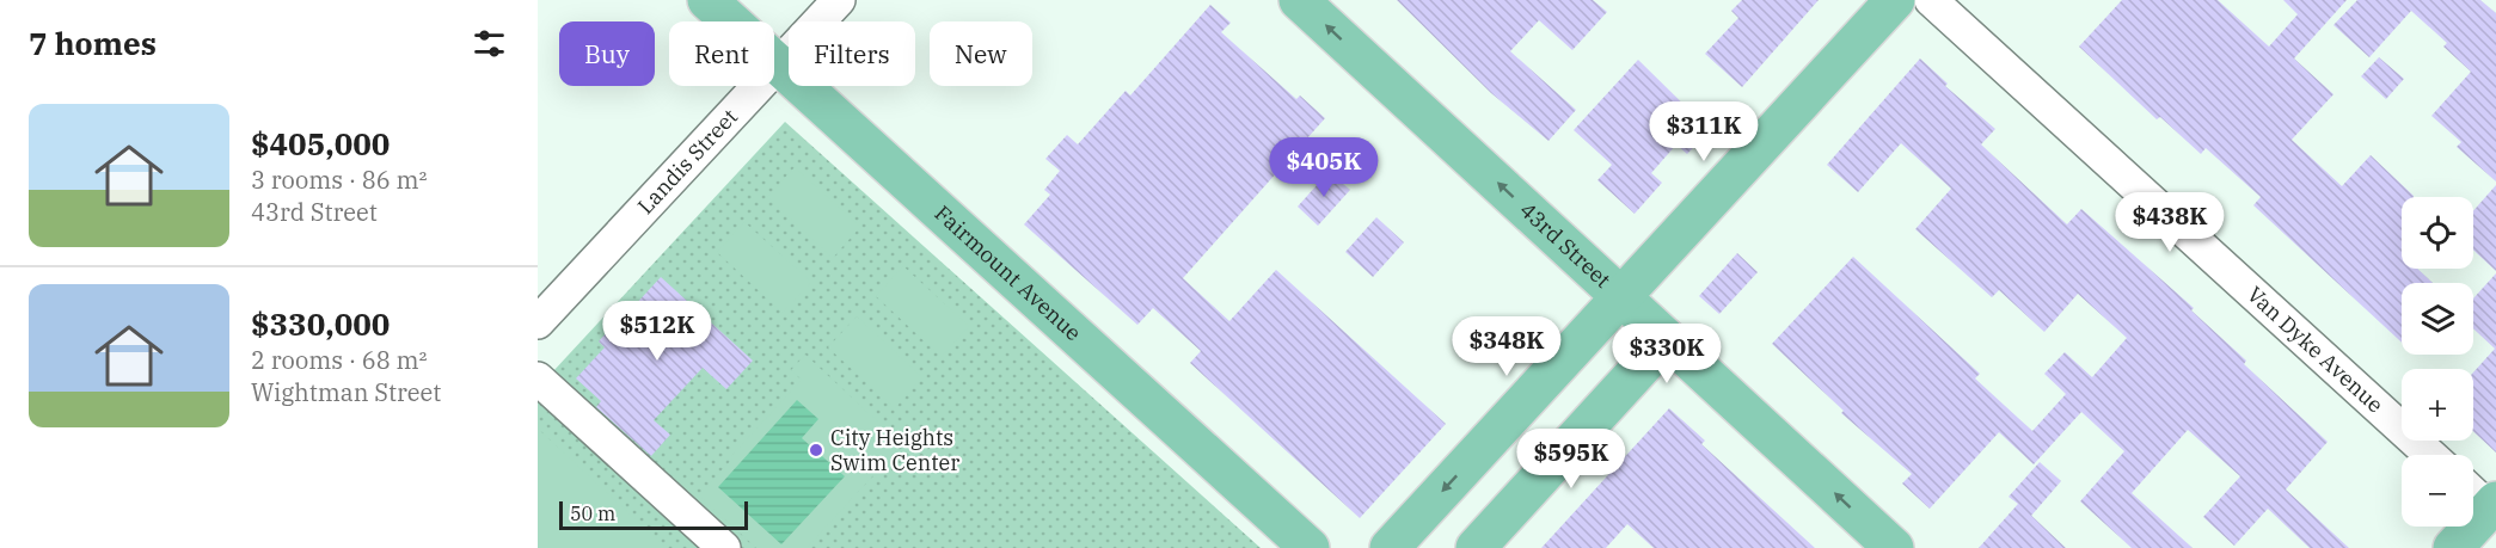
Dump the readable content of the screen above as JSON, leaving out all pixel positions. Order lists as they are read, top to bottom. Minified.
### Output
{"streets":{"main road":["43rd Street","Fairmount Avenue"],"street":["Landis Street","Van Dyke Avenue"]},"crossings":[["Landis Street","Fairmount Avenue"]],"one_way":["43rd Street"],"places":["City Heights Swim Center"],"scale_bar":"50 m","page":{"heading":"7 homes","chip":["Buy","Rent","Filters","New"],"list":[{"name":"$405,000","note":"3 rooms · 86 m² · 43rd Street"},{"name":"$330,000","note":"2 rooms · 68 m² · Wightman Street"}],"price":["$311K","$405K","$438K","$512K","$348K","$330K","$595K"],"map_buttons":["+","−"],"scale":"50 m"}}
